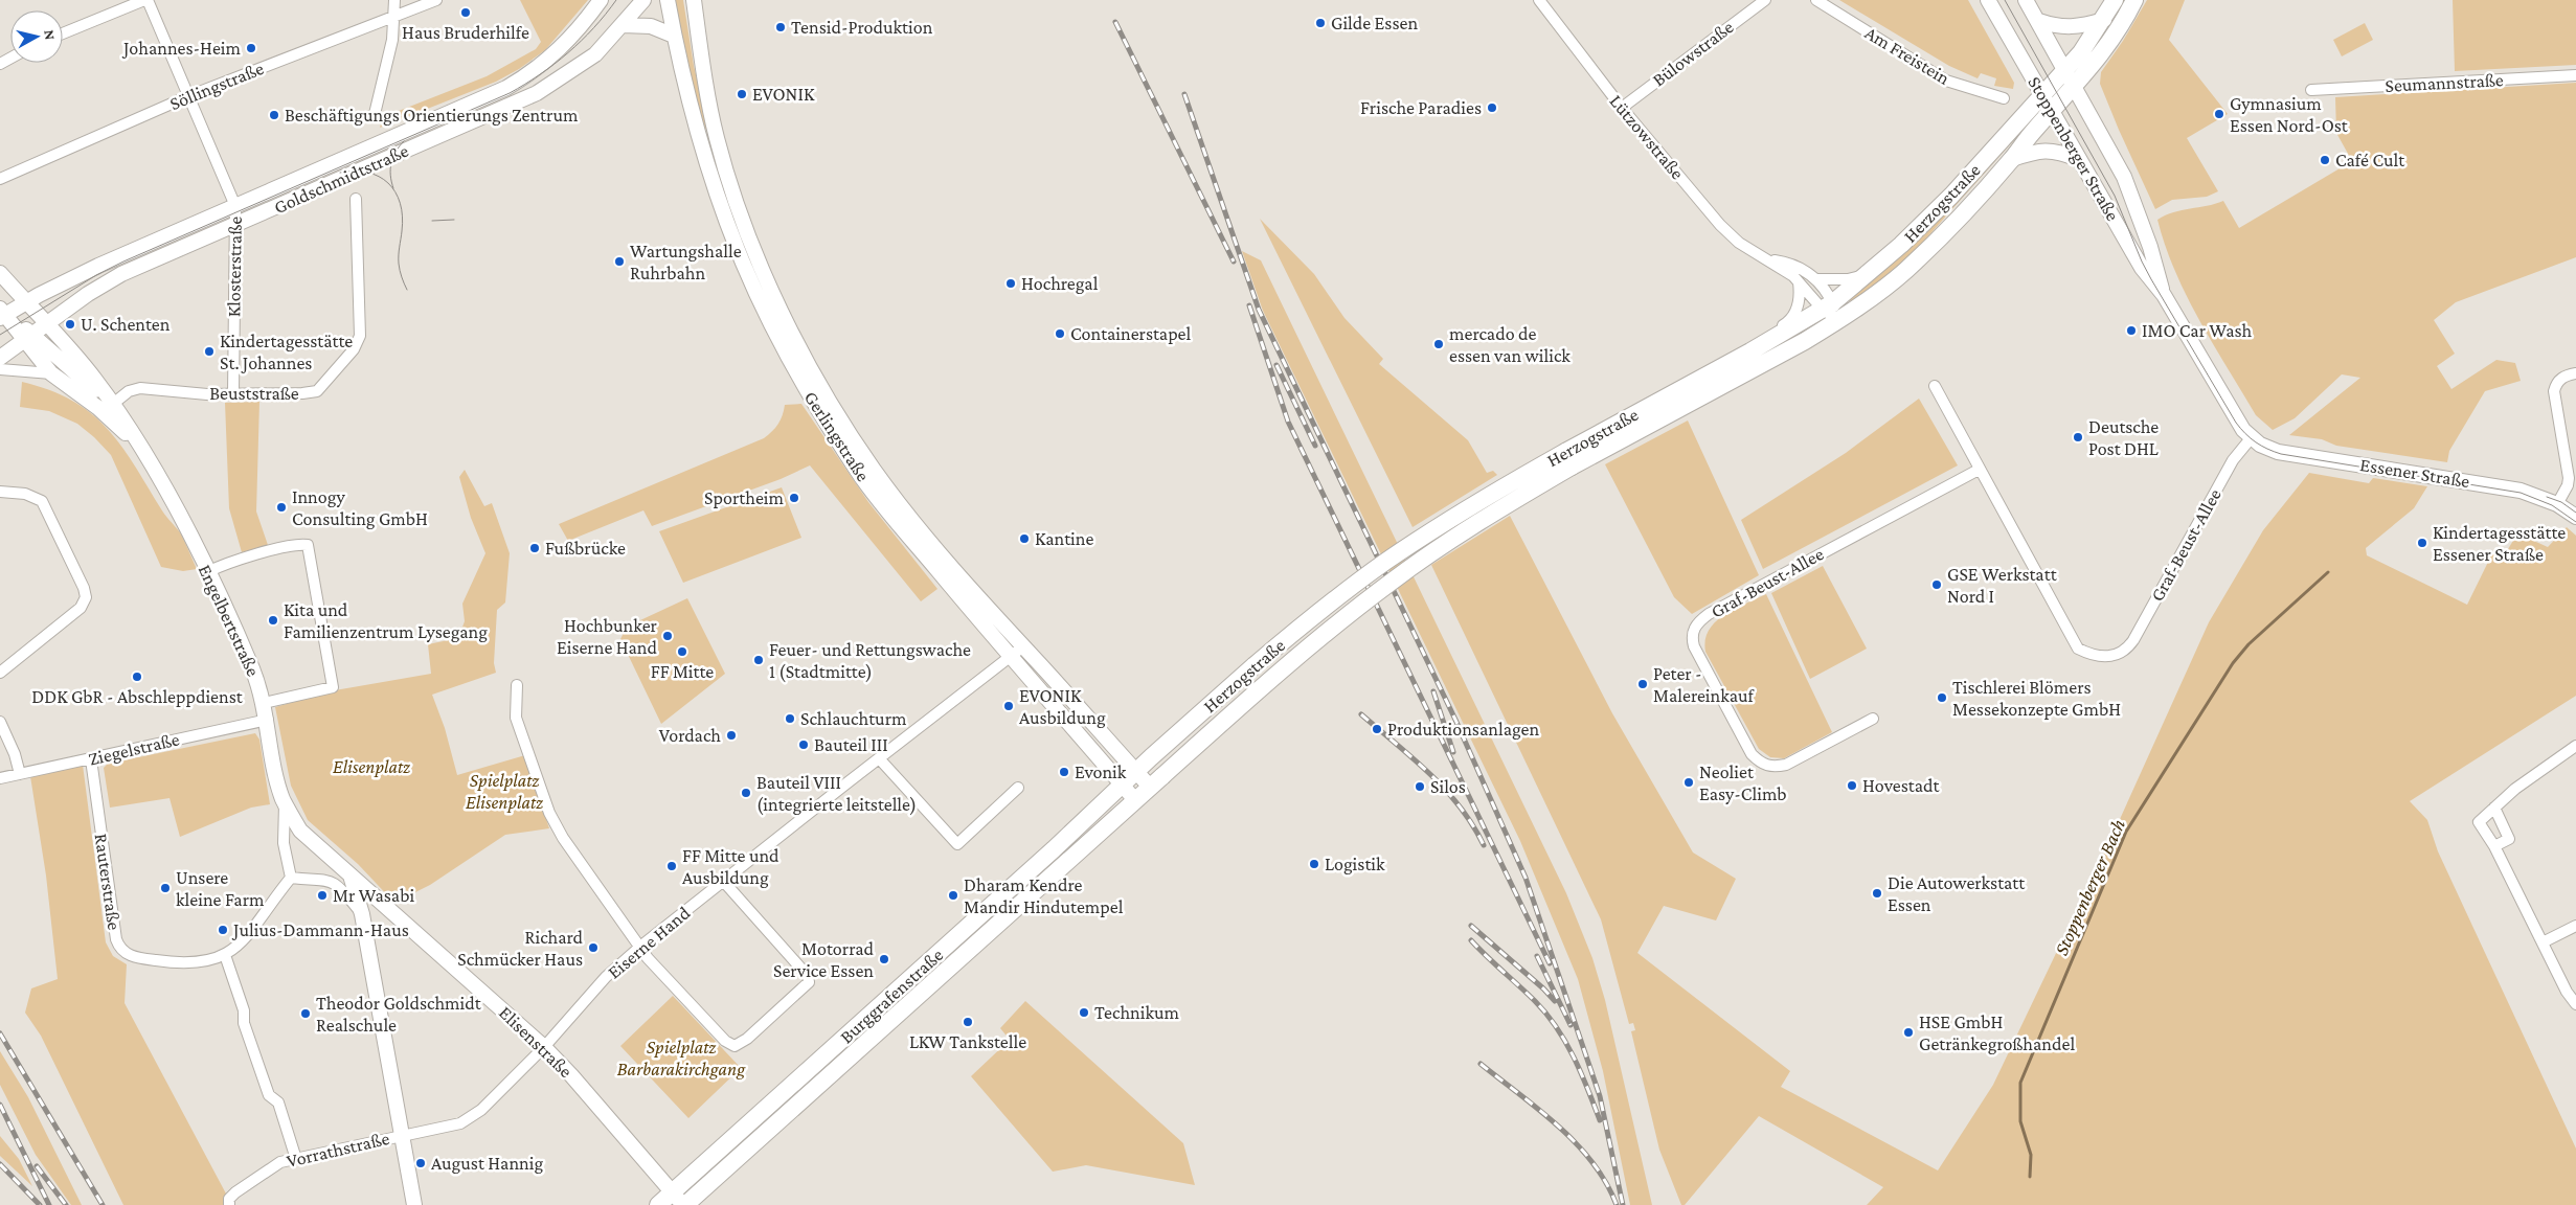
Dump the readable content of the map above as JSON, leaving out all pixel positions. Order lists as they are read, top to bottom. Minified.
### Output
{"streets":{"main road":["Stoppenberger Straße","Goldschmidtstraße","Herzogstraße","Gerlingstraße","Essener Straße","Engelbertstraße","Burggrafenstraße","Elisenstraße"],"street":["Bülowstraße","Am Freistein","Seumannstraße","Söllingstraße","Lützowstraße","Klosterstraße","Beuststraße","Graf-Beust-Allee","Ziegelstraße","Rauterstraße","Eiserne Hand","Vorrathstraße"]},"crossings":[["Bülowstraße","Lützowstraße"],["Söllingstraße","Klosterstraße"],["Lützowstraße","Herzogstraße"],["Stoppenberger Straße","Herzogstraße"],["Stoppenberger Straße","Essener Straße"],["Stoppenberger Straße","Graf-Beust-Allee"],["Goldschmidtstraße","Klosterstraße"],["Goldschmidtstraße","Engelbertstraße"],["Herzogstraße","Gerlingstraße"],["Herzogstraße","Burggrafenstraße"],["Klosterstraße","Beuststraße"],["Beuststraße","Engelbertstraße"],["Gerlingstraße","Eiserne Hand"],["Gerlingstraße","Burggrafenstraße"],["Essener Straße","Graf-Beust-Allee"],["Engelbertstraße","Ziegelstraße"],["Ziegelstraße","Rauterstraße"],["Eiserne Hand","Elisenstraße"],["Eiserne Hand","Vorrathstraße"],["Burggrafenstraße","Elisenstraße"]],"water":["Stoppenberger Bach"],"parks":["Elisenplatz","Spielplatz Elisenplatz","Spielplatz Barbarakirchgang"],"places":["Haus Bruderhilfe","Gilde Essen","Tensid-Produktion","Johannes-Heim","EVONIK","Frische Paradies","Gymnasium Essen Nord-Ost","Beschäftigungs Orientierungs Zentrum","Café Cult","Wartungshalle Ruhrbahn","Hochregal","U. Schenten","IMO Car Wash","Containerstapel","mercado de essen van wilick","Kindertagesstätte St. Johannes","Deutsche Post DHL","Sportheim","Innogy Consulting GmbH","Kantine","Kindertagesstätte Essener Straße","Fußbrücke","GSE Werkstatt Nord I","Kita und Familienzentrum Lysegang","Hochbunker Eiserne Hand","FF Mitte","Feuer- und Rettungswache 1 (Stadtmitte)","DDK GbR - Abschleppdienst","Peter - Malereinkauf","Tischlerei Blömers Messekonzepte GmbH","EVONIK Ausbildung","Schlauchturm","Produktionsanlagen","Vordach","Bauteil III","Evonik","Neoliet Easy-Climb","Hovestadt","Silos","Bauteil VIII (integrierte leitstelle)","Logistik","FF Mitte und Ausbildung","Unsere kleine Farm","Die Autowerkstatt Essen","Mr Wasabi","Dharam Kendre Mandir Hindutempel","Julius-Dammann-Haus","Richard Schmücker Haus","Motorrad Service Essen","Technikum","Theodor Goldschmidt Realschule","LKW Tankstelle","HSE GmbH Getränkegroßhandel","August Hannig"],"north":"right"}
